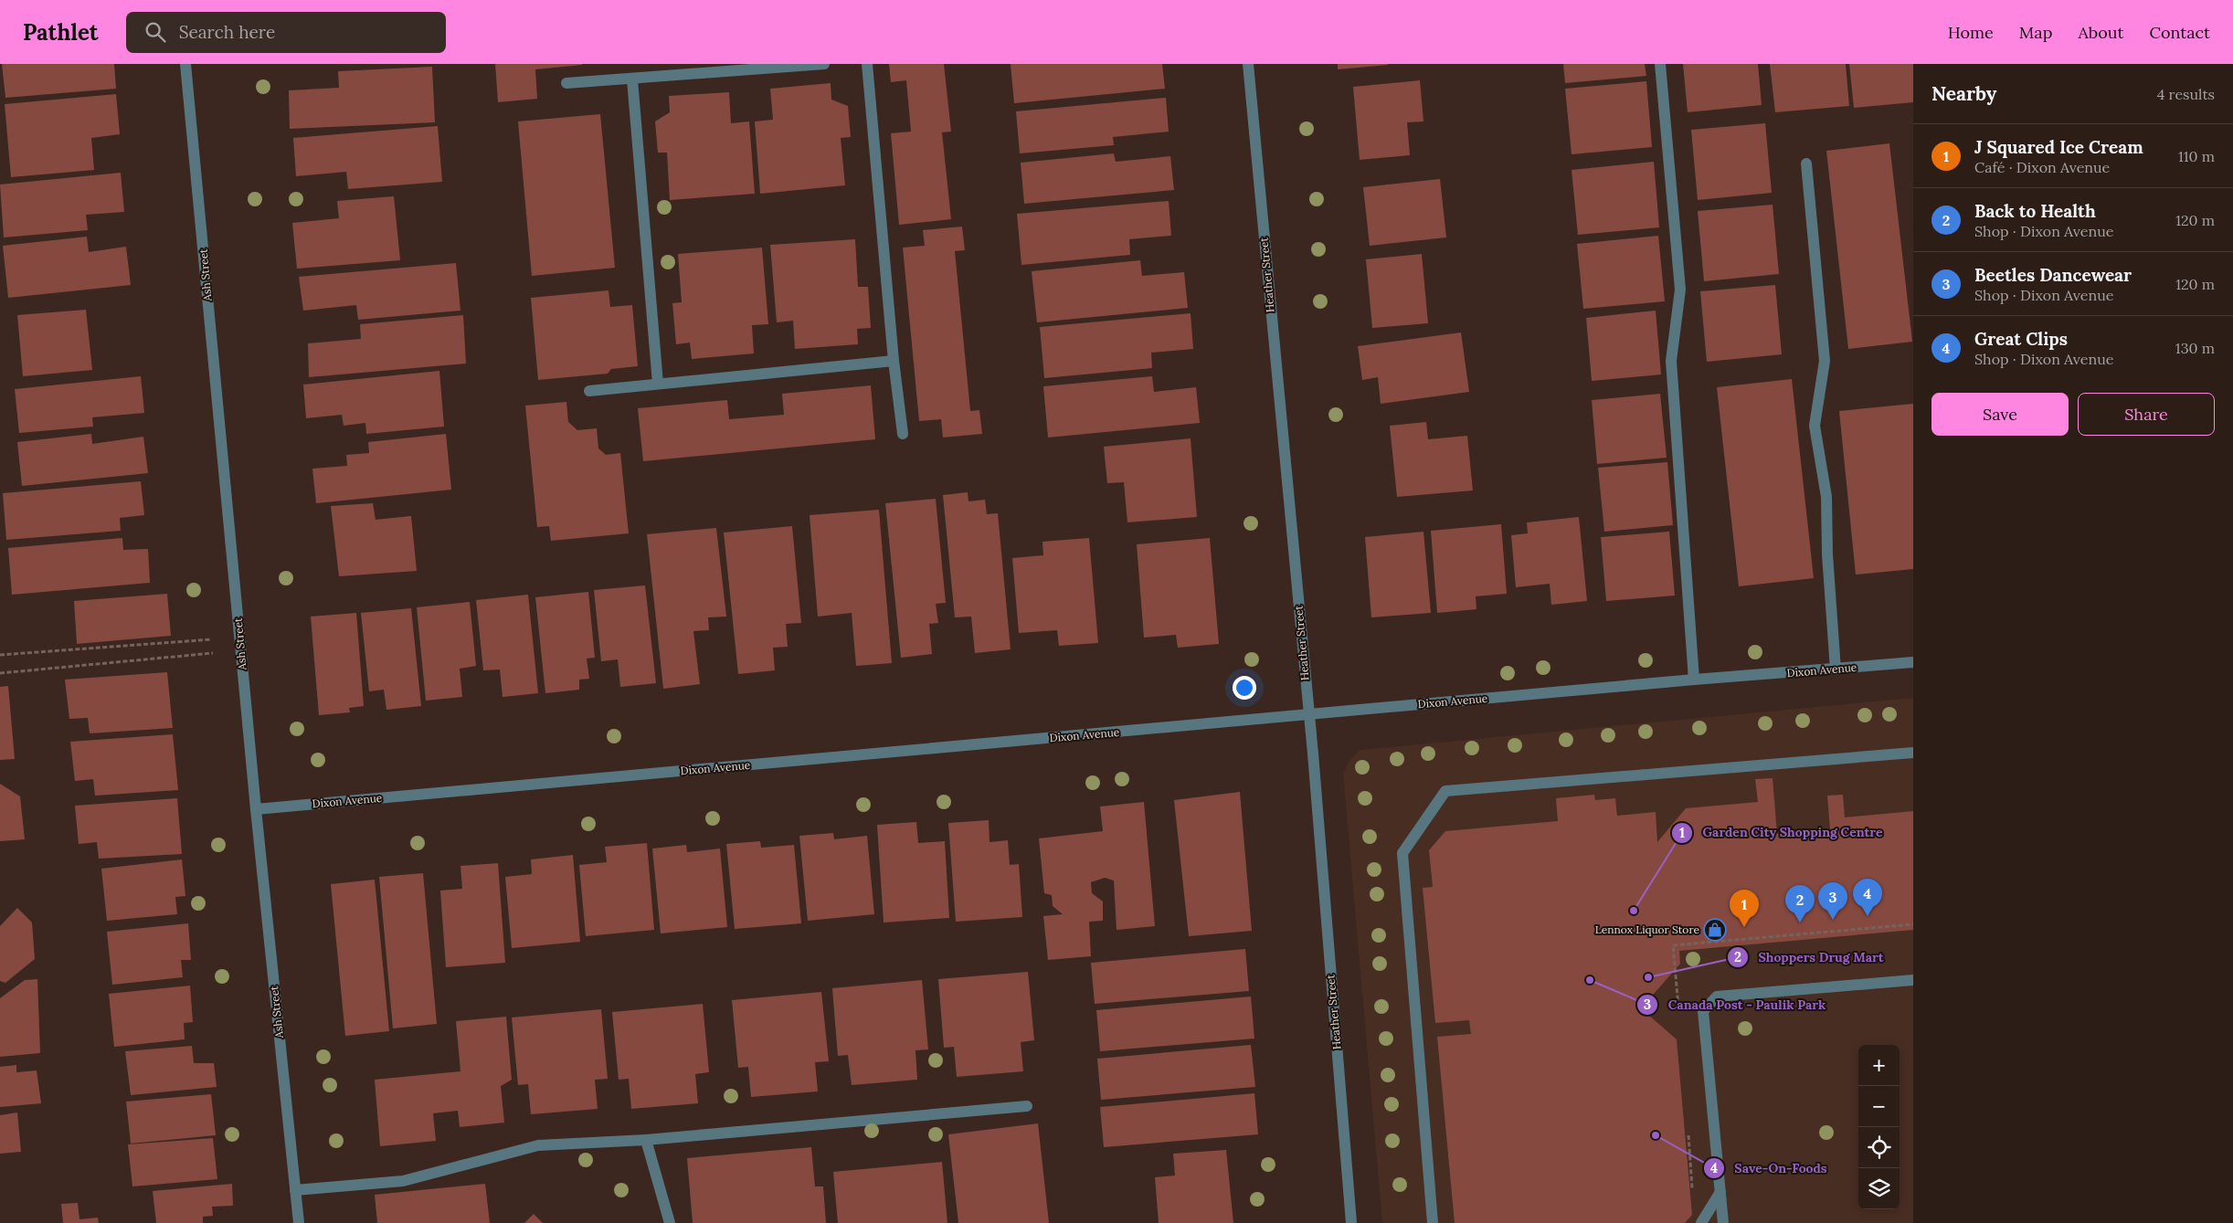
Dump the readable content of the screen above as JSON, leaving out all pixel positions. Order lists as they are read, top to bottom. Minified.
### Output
{"streets":{"street":["Ash Street","Heather Street","Dixon Avenue"]},"crossings":[["Ash Street","Dixon Avenue"],["Heather Street","Dixon Avenue"]],"places":{"other":["Garden City Shopping Centre","Shoppers Drug Mart","Canada Post - Paulik Park","Save-On-Foods"],"shop":["Lennox Liquor Store"]},"page":{"header":"Pathlet","search":"Search here","nav":["Home","Map","About","Contact"],"heading":["Nearby","4 results"],"list":[{"mark":"1","name":"J Squared Ice Cream","note":"Café · Dixon Avenue","value":"110 m"},{"mark":"2","name":"Back to Health","note":"Shop · Dixon Avenue","value":"120 m"},{"mark":"3","name":"Beetles Dancewear","note":"Shop · Dixon Avenue","value":"120 m"},{"mark":"4","name":"Great Clips","note":"Shop · Dixon Avenue","value":"130 m"}],"buttons":["Save","Share"],"pins":["4","3","2","1"],"map_buttons":["+","−"]}}
